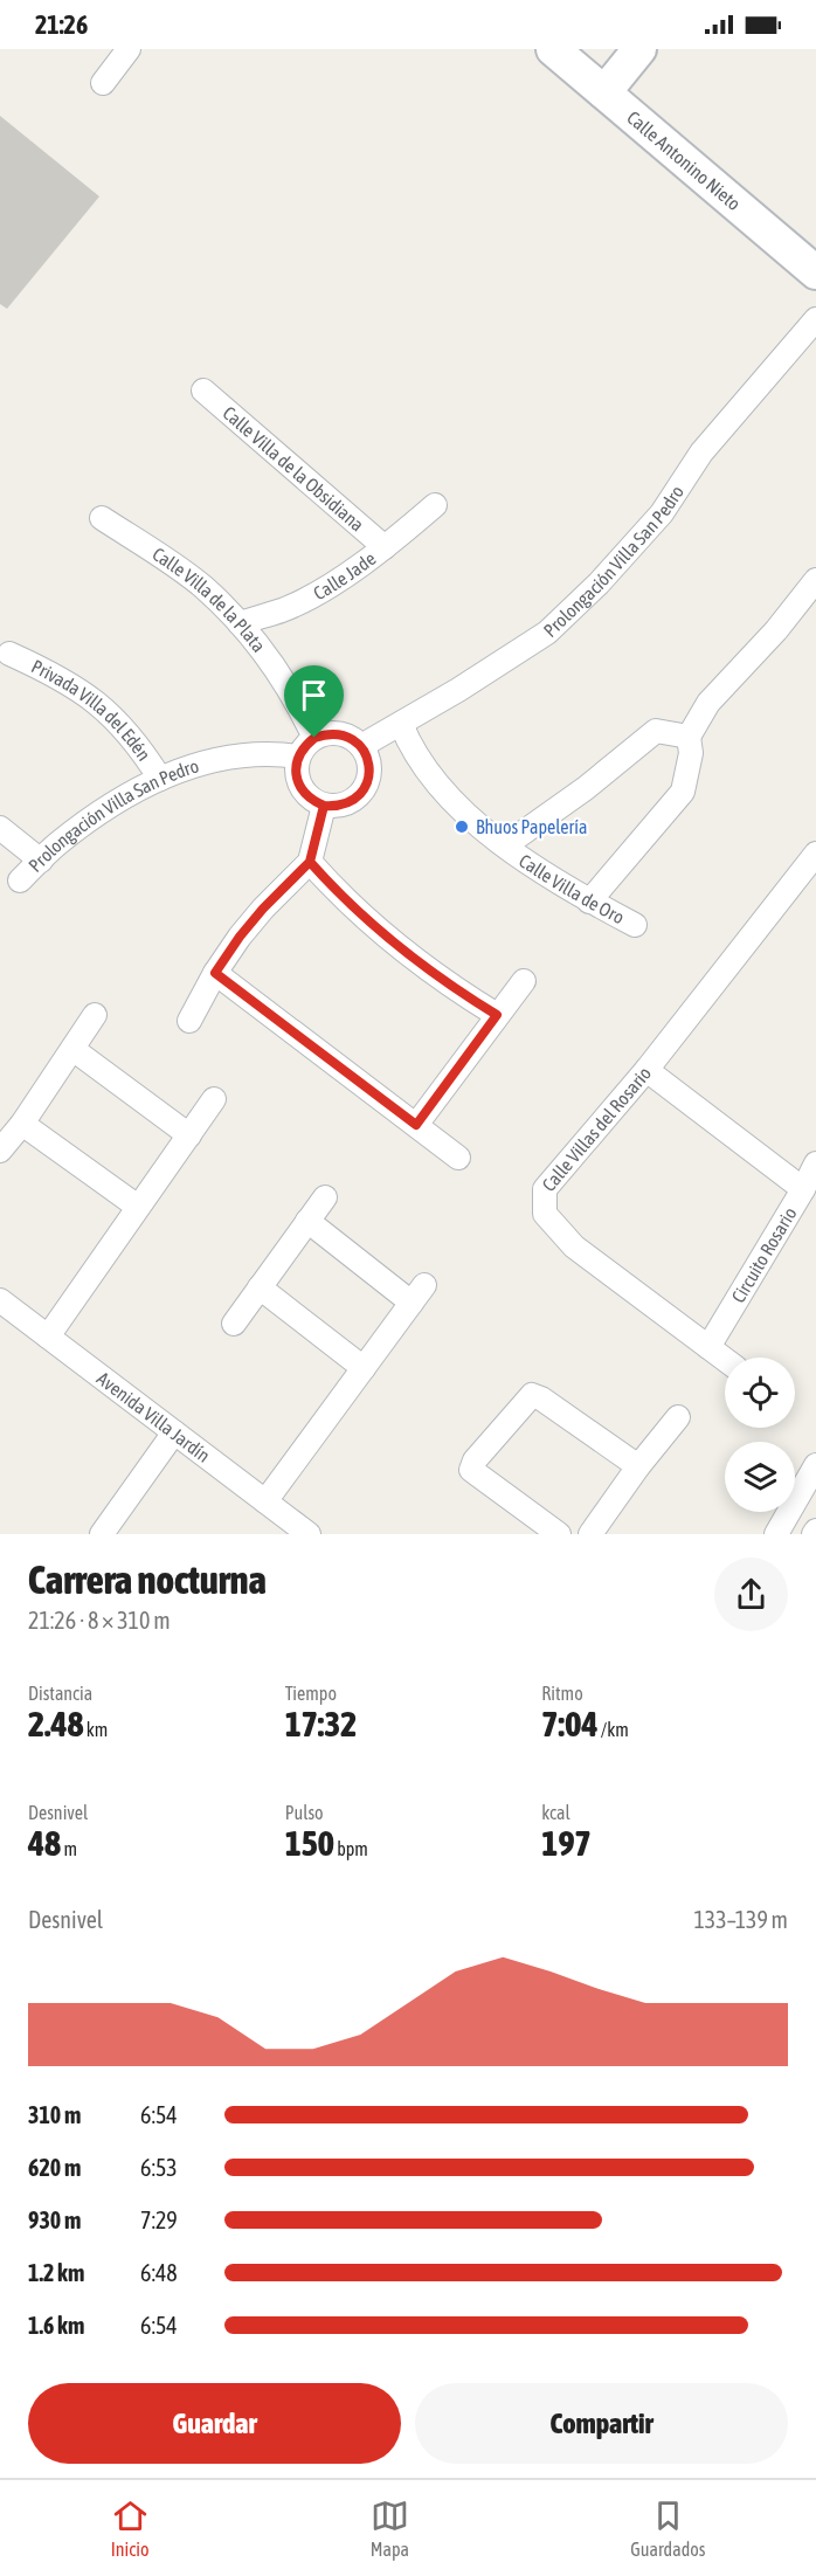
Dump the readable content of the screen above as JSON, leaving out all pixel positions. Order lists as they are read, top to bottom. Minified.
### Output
{"streets":{"main road":["Calle Antonino Nieto"],"street":["Calle Villa de la Obsidiana","Prolongación Villa San Pedro","Calle Jade","Calle Villa de la Plata","Privada Villa del Edén","Calle Villa de Oro","Calle Villas del Rosario","Circuito Rosario","Avenida Villa Jardín"]},"crossings":[["Calle Villa de la Obsidiana","Calle Jade"],["Prolongación Villa San Pedro","Calle Villa de la Plata"],["Prolongación Villa San Pedro","Privada Villa del Edén"],["Prolongación Villa San Pedro","Calle Villa de Oro"],["Calle Jade","Calle Villa de la Plata"],["Calle Villas del Rosario","Circuito Rosario"]],"places":["Bhuos Papelería"],"page":{"status":"21:26","heading":["Carrera nocturna","21:26 · 8 × 310 m"],"stats":[["Distancia","2.48 km"],["Tiempo","17:32"],["Ritmo","7:04 /km"],["Desnivel","48 m"],["Pulso","150 bpm"],["kcal","197"]],"chart":["Desnivel","133–139 m"],"list":[{"name":"310 m","note":"6:54"},{"name":"620 m","note":"6:53"},{"name":"930 m","note":"7:29"},{"name":"1.2 km","note":"6:48"},{"name":"1.6 km","note":"6:54"}],"buttons":["Guardar","Compartir"],"tabs":["Inicio","Mapa","Guardados"]}}
